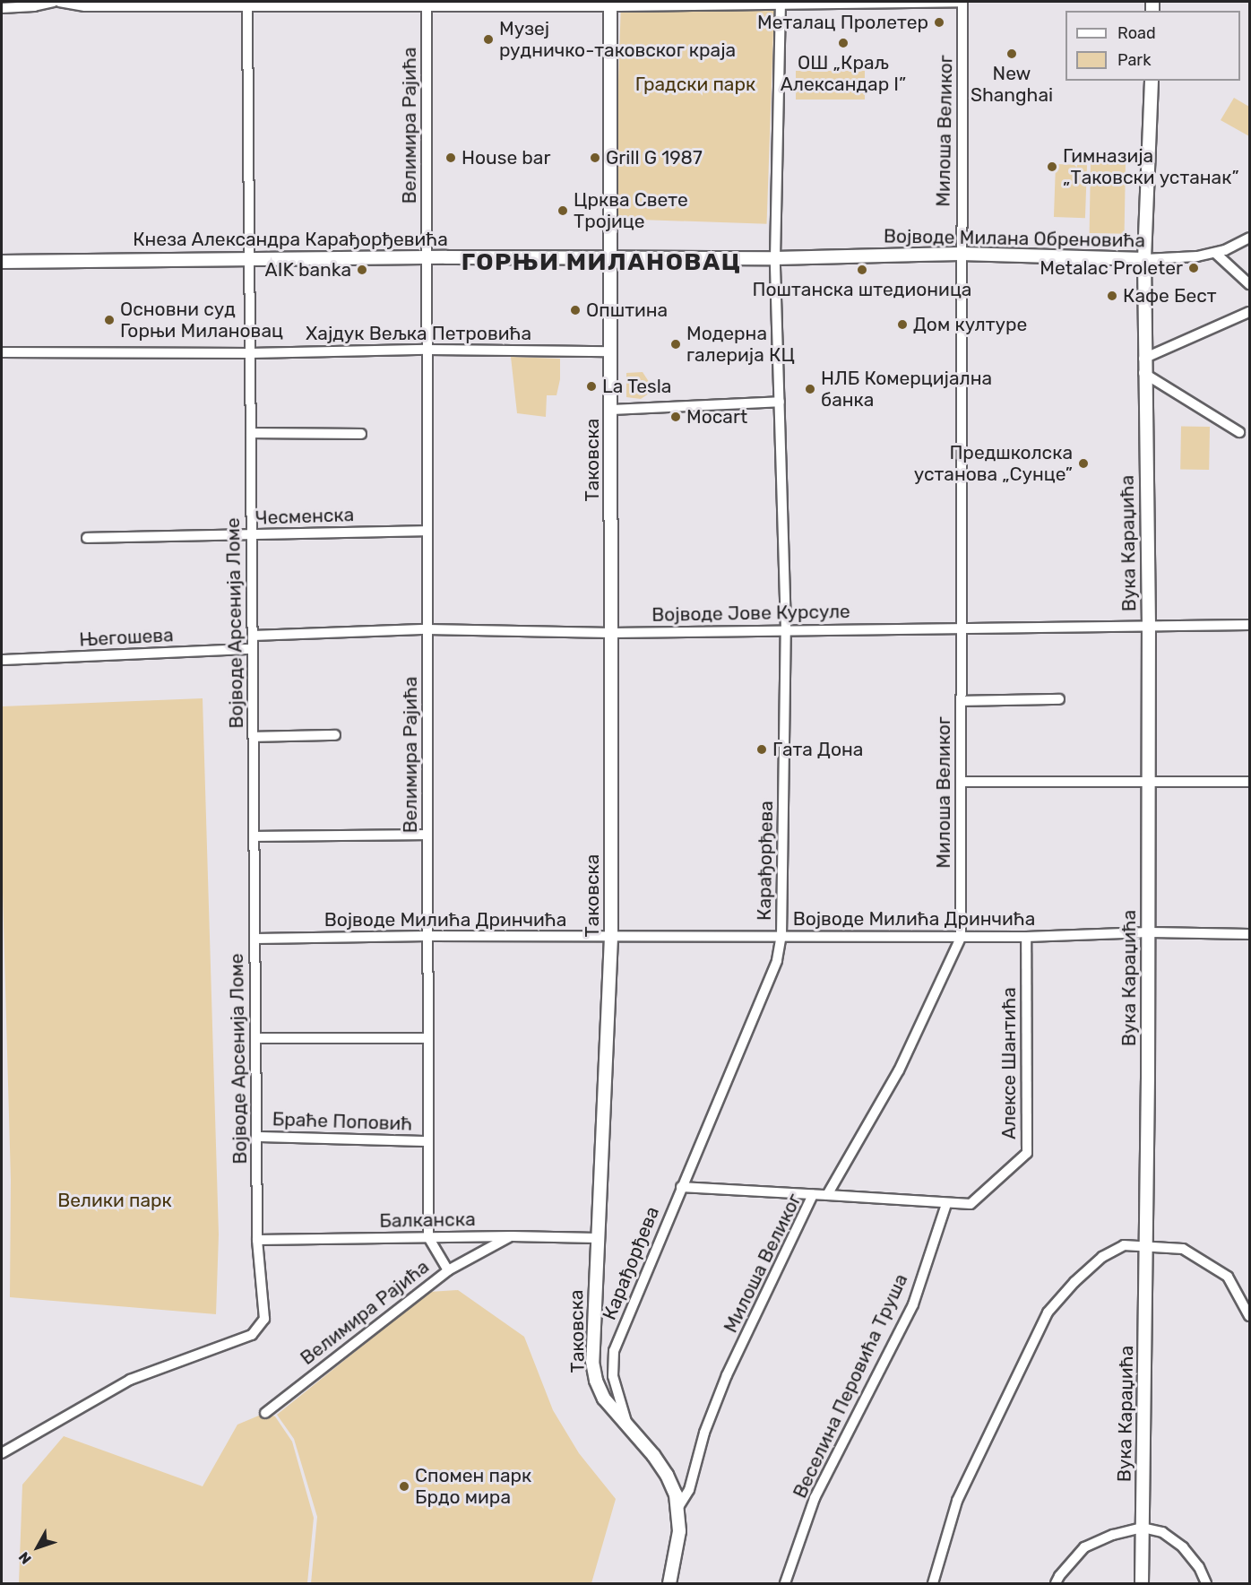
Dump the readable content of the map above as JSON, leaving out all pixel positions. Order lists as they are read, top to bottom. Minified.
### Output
{"streets":{"street":["Велимира Рајића","Милоша Великог","Војводе Милана Обреновића","Кнеза Александра Карађорђевића","Хајдук Вељка Петровића","Таковска","Чесменска","Вука Караџића","Војводе Јове Курсуле","Војводе Арсенија Ломе","Његошева","Карађорђева","Војводе Милића Дринчића","Алексе Шантића","Браће Поповић","Балканска","Веселина Перовића Труша"]},"crossings":[["Велимира Рајића","Кнеза Александра Карађорђевића"],["Велимира Рајића","Хајдук Вељка Петровића"],["Велимира Рајића","Чесменска"],["Велимира Рајића","Војводе Јове Курсуле"],["Велимира Рајића","Војводе Милића Дринчића"],["Велимира Рајића","Браће Поповић"],["Велимира Рајића","Балканска"],["Милоша Великог","Војводе Милана Обреновића"],["Милоша Великог","Таковска"],["Милоша Великог","Војводе Јове Курсуле"],["Милоша Великог","Војводе Милића Дринчића"],["Милоша Великог","Алексе Шантића"],["Војводе Милана Обреновића","Кнеза Александра Карађорђевића"],["Војводе Милана Обреновића","Таковска"],["Војводе Милана Обреновића","Вука Караџића"],["Војводе Милана Обреновића","Карађорђева"],["Кнеза Александра Карађорђевића","Таковска"],["Кнеза Александра Карађорђевића","Војводе Арсенија Ломе"],["Хајдук Вељка Петровића","Таковска"],["Хајдук Вељка Петровића","Војводе Арсенија Ломе"],["Таковска","Војводе Јове Курсуле"],["Таковска","Карађорђева"],["Таковска","Војводе Милића Дринчића"],["Таковска","Балканска"],["Чесменска","Војводе Арсенија Ломе"],["Вука Караџића","Војводе Јове Курсуле"],["Вука Караџића","Војводе Милића Дринчића"],["Војводе Јове Курсуле","Војводе Арсенија Ломе"],["Војводе Јове Курсуле","Карађорђева"],["Војводе Арсенија Ломе","Његошева"],["Војводе Арсенија Ломе","Војводе Милића Дринчића"],["Војводе Арсенија Ломе","Браће Поповић"],["Војводе Арсенија Ломе","Балканска"],["Карађорђева","Војводе Милића Дринчића"],["Војводе Милића Дринчића","Алексе Шантића"],["Алексе Шантића","Веселина Перовића Труша"]],"districts":["ГОРЊИ МИЛАНОВАЦ"],"parks":["Градски парк","Велики парк"],"places":["Металац Пролетер","Музеј рудничко-таковског краја","ОШ „Краљ Александар I”","New Shanghai","House bar","Grill G 1987","Гимназија „Таковски устанак”","Црква Свете Тројице","Metalac Proleter","AIK banka","Поштанска штедионица","Кафе Бест","Општина","Основни суд Горњи Милановац","Дом културе","Модерна галерија КЦ","La Tesla","НЛБ Комерцијална банка","Mocart","Предшколска установа „Сунце”","Гата Дона","Спомен парк Брдо мира"],"legend":["Road","Park"],"north":"bottom left"}
